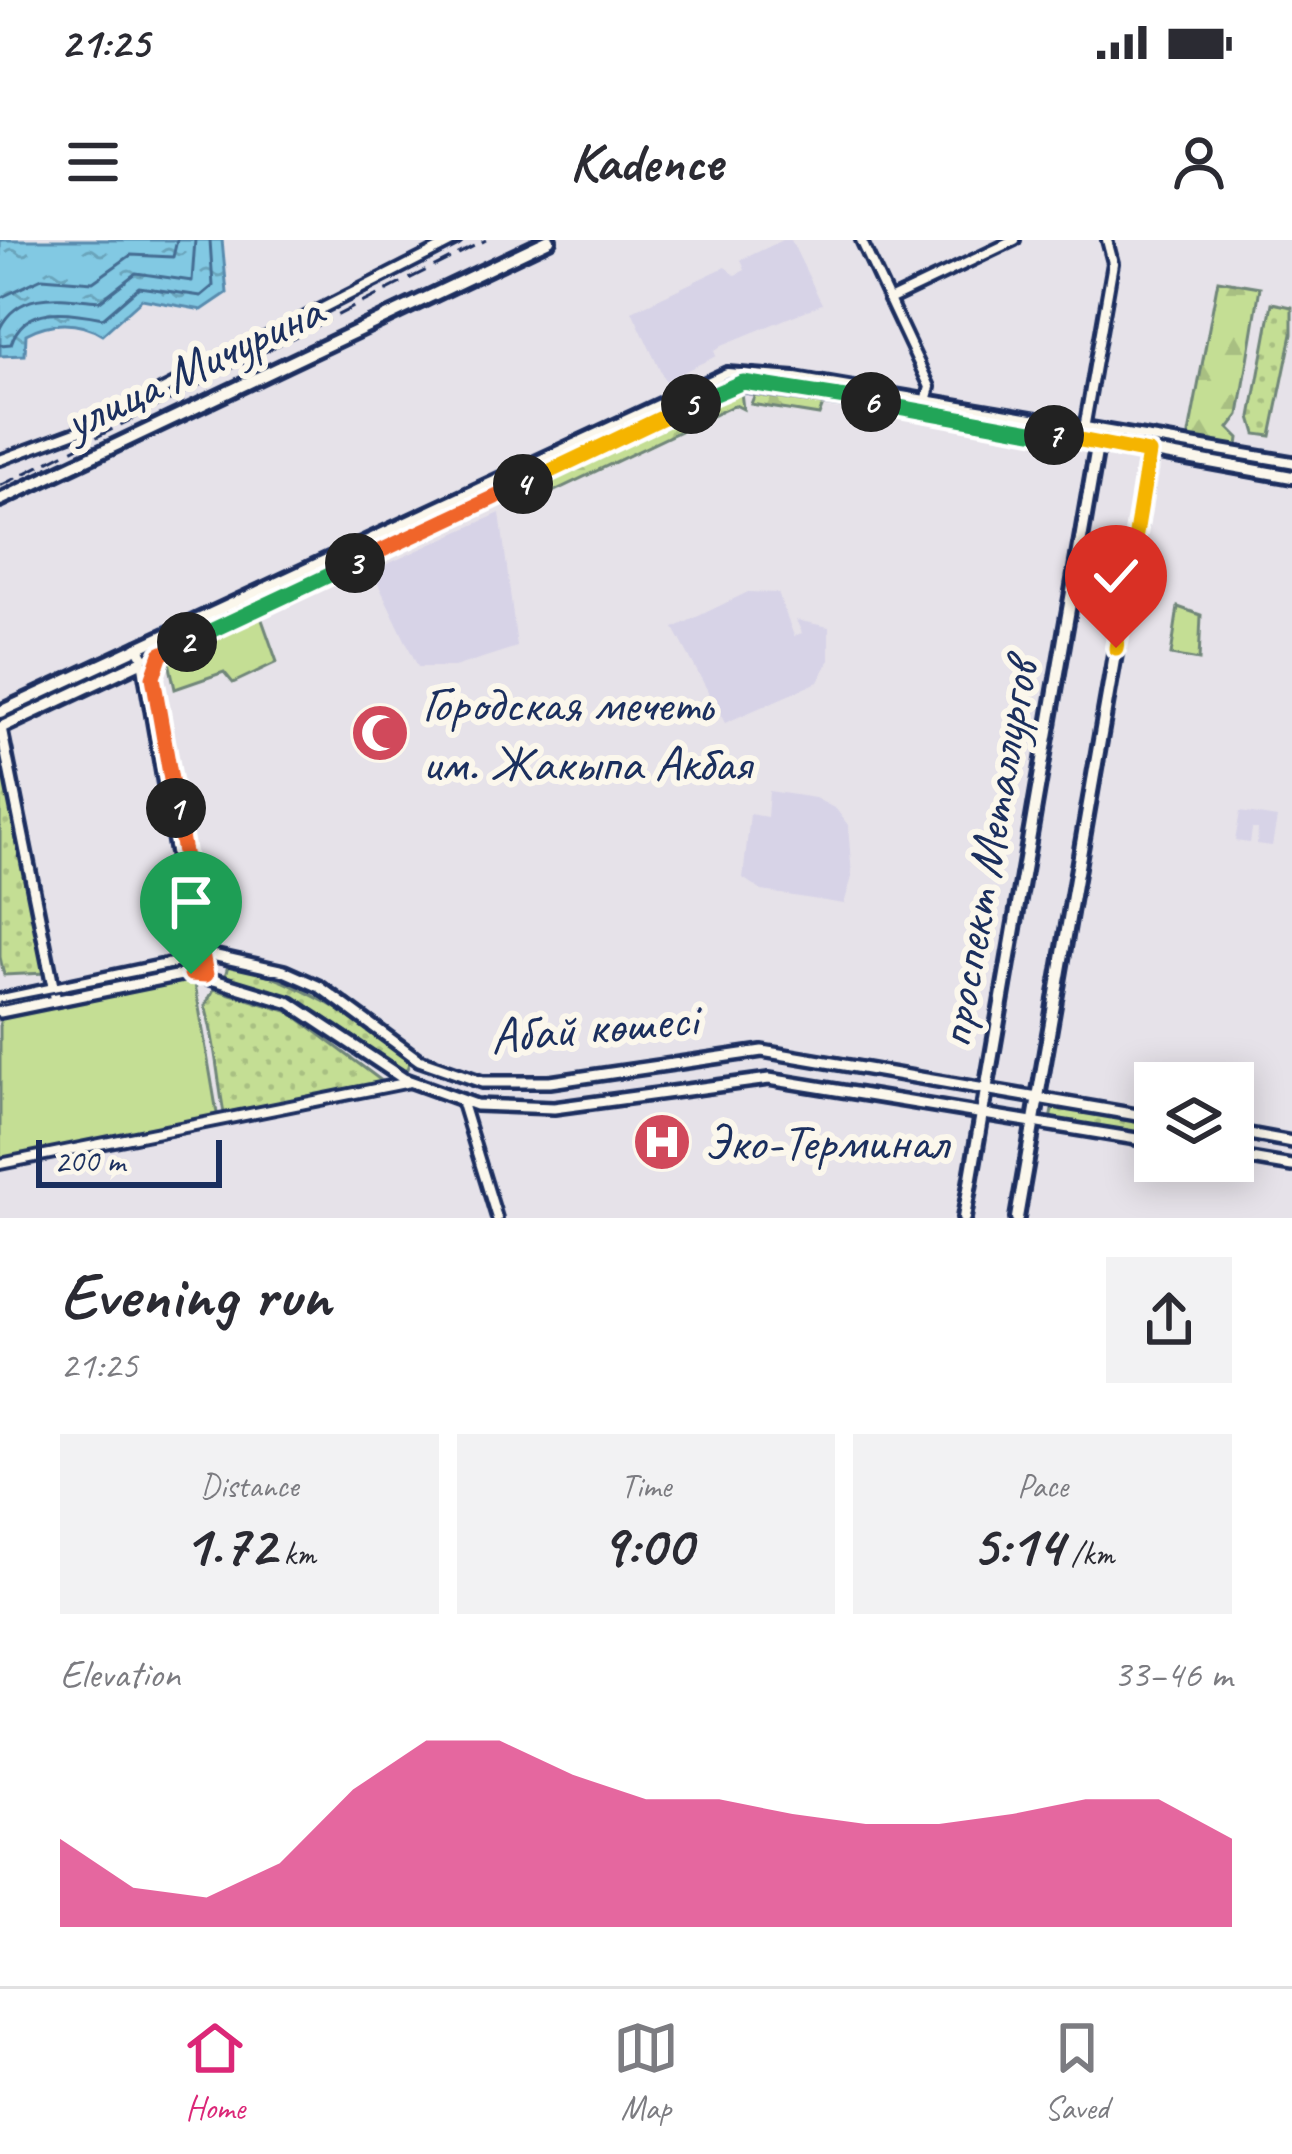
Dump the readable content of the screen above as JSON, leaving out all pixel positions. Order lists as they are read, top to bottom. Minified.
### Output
{"streets":{"main road":["улица Мичурина","проспект Металлургов"],"street":["Абай көшесі"]},"crossings":[["проспект Металлургов","Абай көшесі"]],"places":{"mosque":["Городская мечеть им. Жакыпа Акбая"],"hospital":["Эко-Терминал"]},"scale_bar":"200 m","page":{"status":"21:25","header":"Kadence","pins":["6","5","7","4","3","2","1"],"scale":"200 m","heading":["Evening run","21:25"],"stats":[["Distance","1.72 km"],["Time","9:00"],["Pace","5:14 /km"]],"chart":["Elevation","33–46 m"],"tabs":["Home","Map","Saved"]}}
